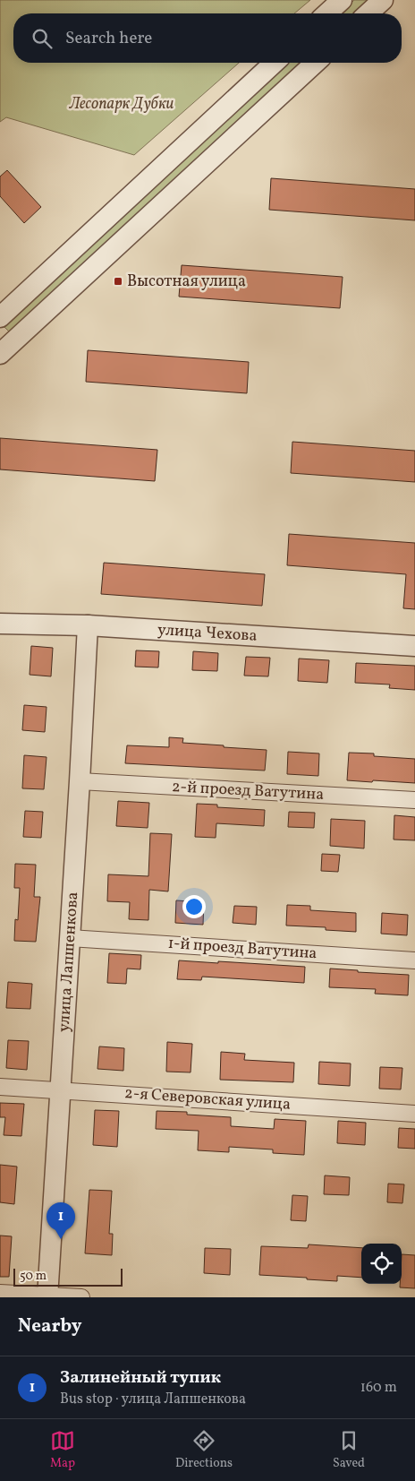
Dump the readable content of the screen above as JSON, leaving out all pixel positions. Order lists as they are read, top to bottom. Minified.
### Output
{"streets":{"street":["улица Чехова","2-й проезд Ватутина","1-й проезд Ватутина","улица Лапшенкова","2-я Северовская улица"]},"crossings":[["улица Чехова","улица Лапшенкова"],["2-й проезд Ватутина","улица Лапшенкова"],["1-й проезд Ватутина","улица Лапшенкова"],["улица Лапшенкова","2-я Северовская улица"]],"parks":["Лесопарк Дубки"],"places":{"transit":["Высотная улица"]},"scale_bar":"50 m","page":{"search":"Search here","pins":"1","scale":"50 m","heading":"Nearby","list":[{"mark":"1","name":"Залинейный тупик","note":"Bus stop · улица Лапшенкова","value":"160 m"}],"nav":["Map","Directions","Saved"]}}
